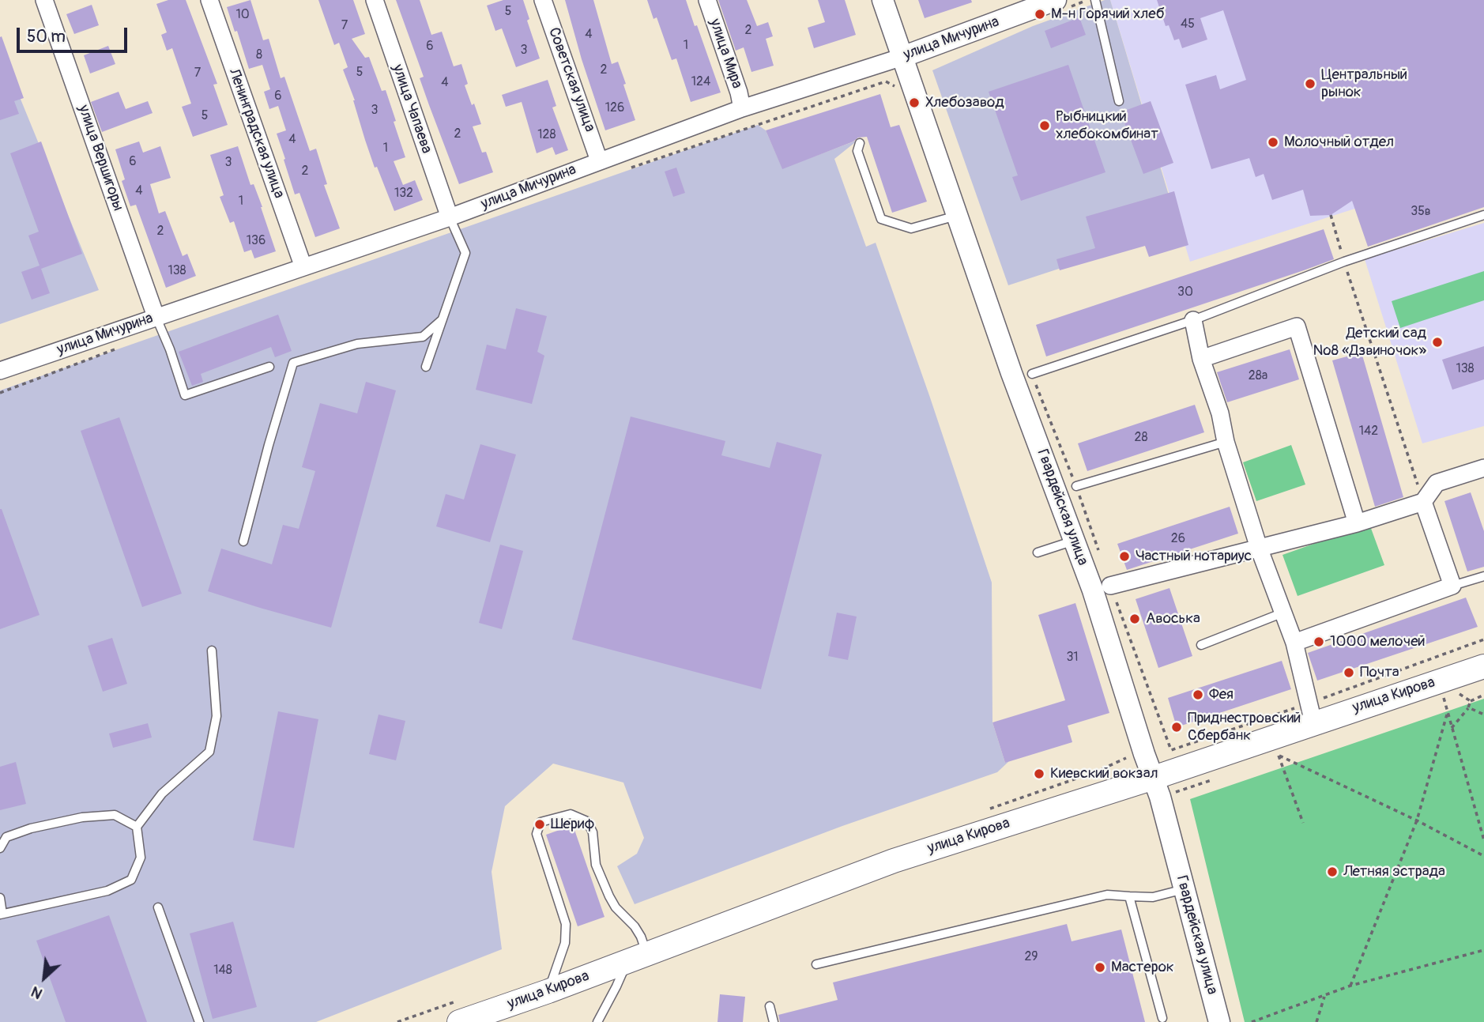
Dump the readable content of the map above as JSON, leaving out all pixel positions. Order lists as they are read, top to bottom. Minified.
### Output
{"streets":{"main road":["улица Кирова"],"street":["улица Мичурина","улица Мира","Советская улица","улица Чапаева","Ленинградская улица","улица Вершигоры","Гвардейская улица"]},"crossings":[["улица Мичурина","улица Мира"],["улица Мичурина","Советская улица"],["улица Мичурина","улица Чапаева"],["улица Мичурина","Ленинградская улица"],["улица Мичурина","улица Вершигоры"],["улица Мичурина","Гвардейская улица"],["Гвардейская улица","улица Кирова"]],"places":["М-н Горячий хлеб","Центральный рынок","Хлебозавод","Рыбницкий хлебокомбинат","Молочный отдел","Детский сад №8 «Дзвиночок»","Частный нотариус","Авоська","1000 мелочей","Почта","Фея","Приднестровский Сбербанк","Киевский вокзал","Шериф","Летняя эстрада","Мастерок"],"house_numbers":["5","10","45","7","2","4","1","6","3","8","2","5","7","124","4","6","126","3","5","2","128","4","1","6","3","2","4","132","1","35в","2","136","138","30","138","28а","142","28","26","31","29","148"],"scale_bar":"50 m","north":"bottom left"}
